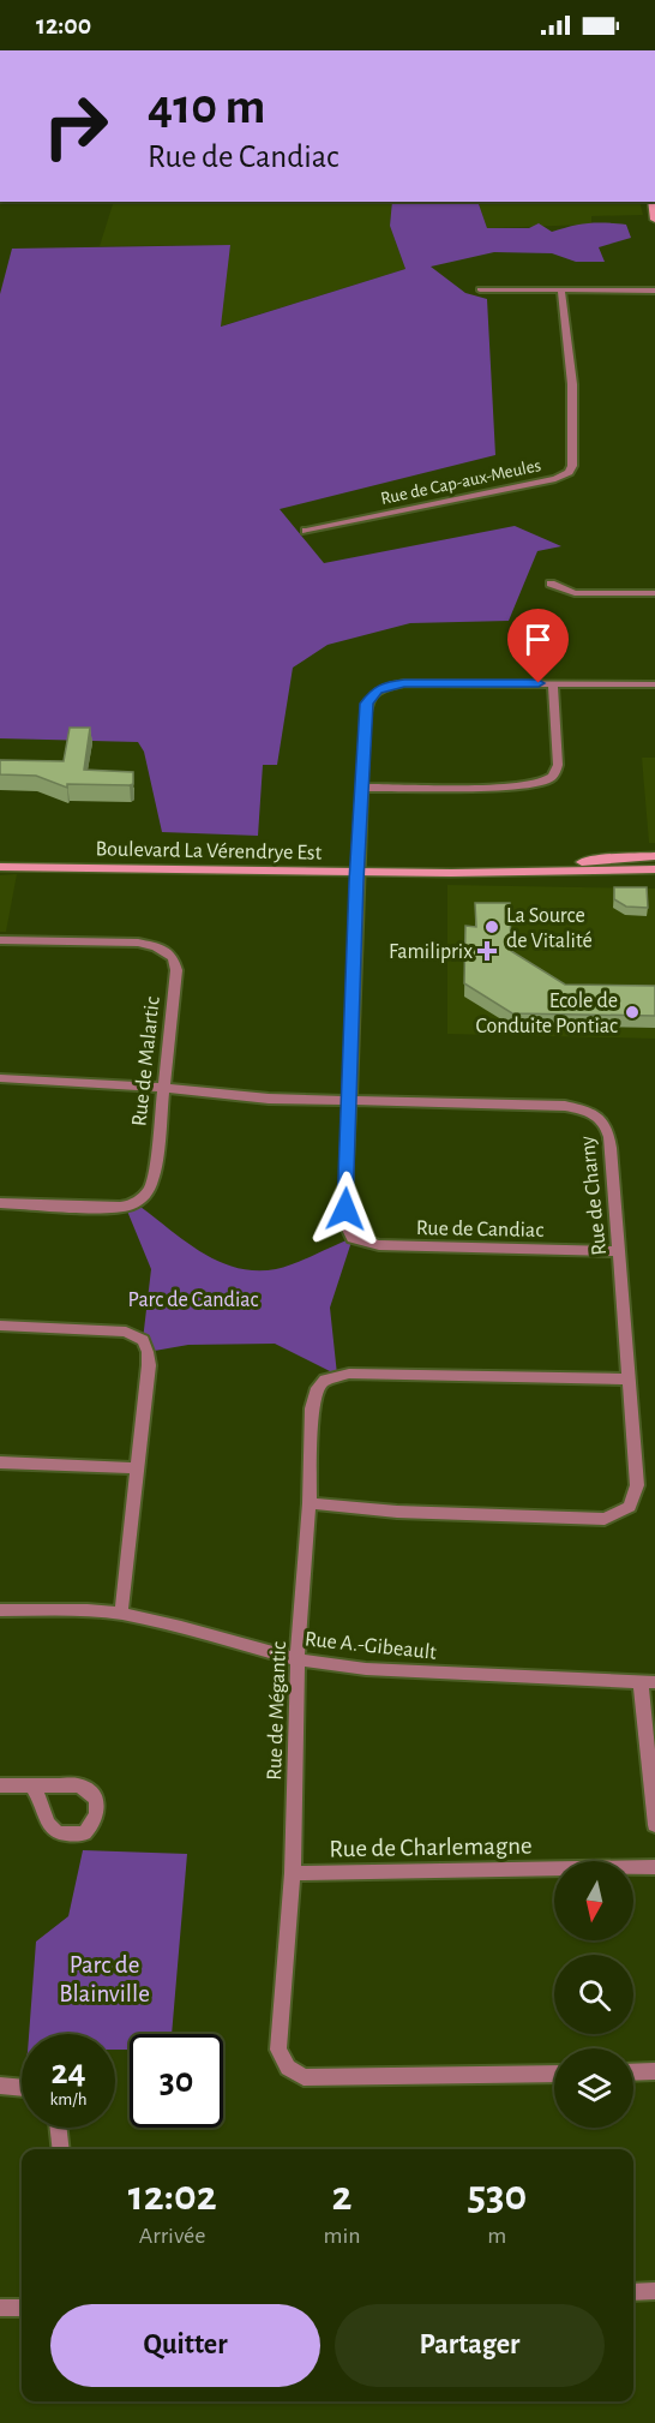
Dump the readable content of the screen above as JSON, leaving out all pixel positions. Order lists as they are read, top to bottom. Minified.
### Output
{"streets":{"street":["Rue de Cap-aux-Meules","Boulevard La Vérendrye Est","Rue de Malartic","Rue de Charny","Rue de Candiac","Rue A.-Gibeault","Rue de Mégantic","Rue de Charlemagne"]},"crossings":[["Boulevard La Vérendrye Est","Rue de Candiac"],["Rue de Malartic","Rue de Charny"],["Rue de Charny","Rue de Candiac"],["Rue de Charny","Rue de Mégantic"],["Rue A.-Gibeault","Rue de Mégantic"],["Rue de Mégantic","Rue de Charlemagne"]],"parks":["Parc de Candiac","Parc de Blainville"],"places":{"other":["La Source de Vitalité","Ecole de Conduite Pontiac"],"health":["Familiprix"]},"north":"bottom","page":{"status":"12:00","turn":["410 m","Rue de Candiac"],"speed":"24 km/h","limit":"30","eta":["12:02","Arrivée","2","min","530","m"],"buttons":["Quitter","Partager"]}}
